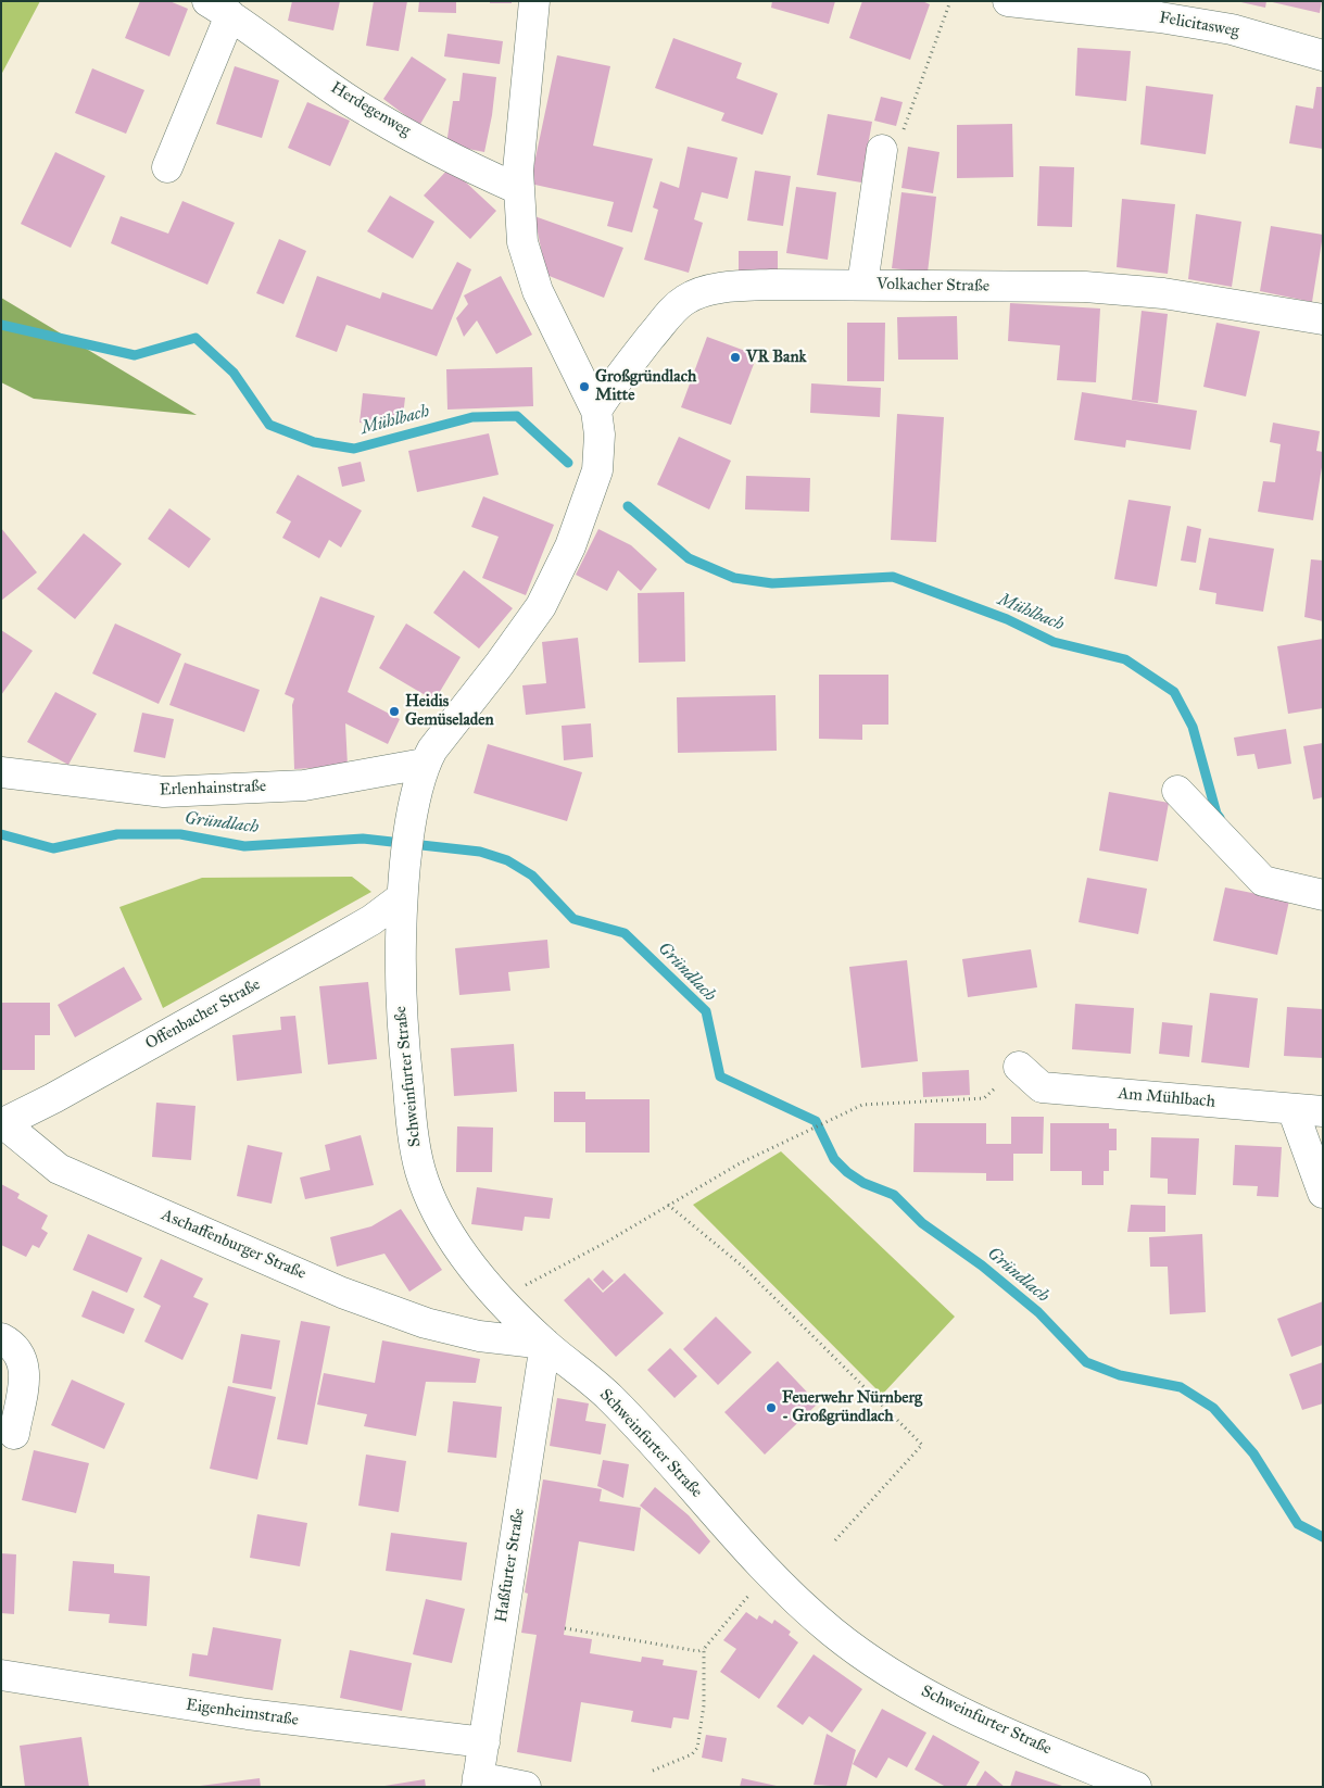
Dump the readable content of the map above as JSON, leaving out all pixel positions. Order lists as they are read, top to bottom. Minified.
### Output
{"streets":{"street":["Felicitasweg","Herdegenweg","Volkacher Straße","Erlenhainstraße","Offenbacher Straße","Schweinfurter Straße","Am Mühlbach","Aschaffenburger Straße","Haßfurter Straße","Eigenheimstraße"]},"crossings":[["Herdegenweg","Schweinfurter Straße"],["Volkacher Straße","Schweinfurter Straße"],["Erlenhainstraße","Schweinfurter Straße"],["Offenbacher Straße","Schweinfurter Straße"],["Offenbacher Straße","Aschaffenburger Straße"],["Schweinfurter Straße","Aschaffenburger Straße"],["Schweinfurter Straße","Haßfurter Straße"],["Aschaffenburger Straße","Haßfurter Straße"],["Haßfurter Straße","Eigenheimstraße"]],"water":["Mühlbach","Gründlach"],"places":["VR Bank","Großgründlach Mitte","Heidis Gemüseladen","Feuerwehr Nürnberg - Großgründlach"]}
